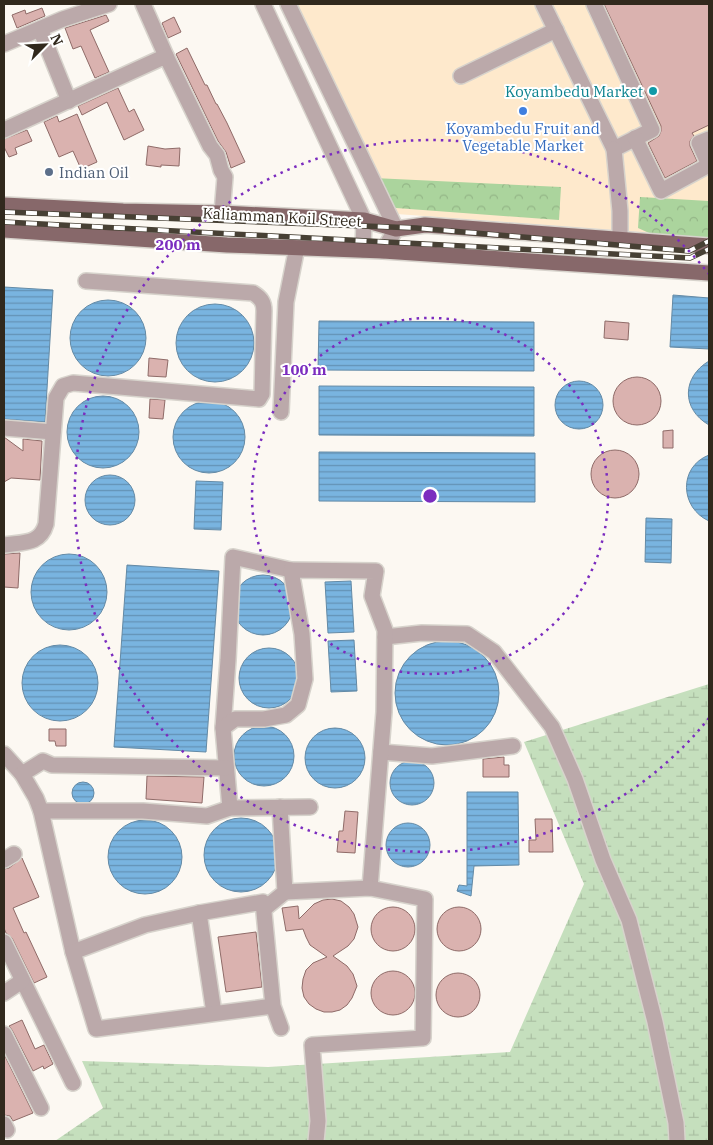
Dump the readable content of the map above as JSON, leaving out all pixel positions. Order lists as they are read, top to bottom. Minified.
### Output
{"streets":{"main road":["Kaliamman Koil Street"]},"places":["Koyambedu Market","Koyambedu Fruit and Vegetable Market","Indian Oil"],"north":"top right","rings":["200 m","100 m"]}
